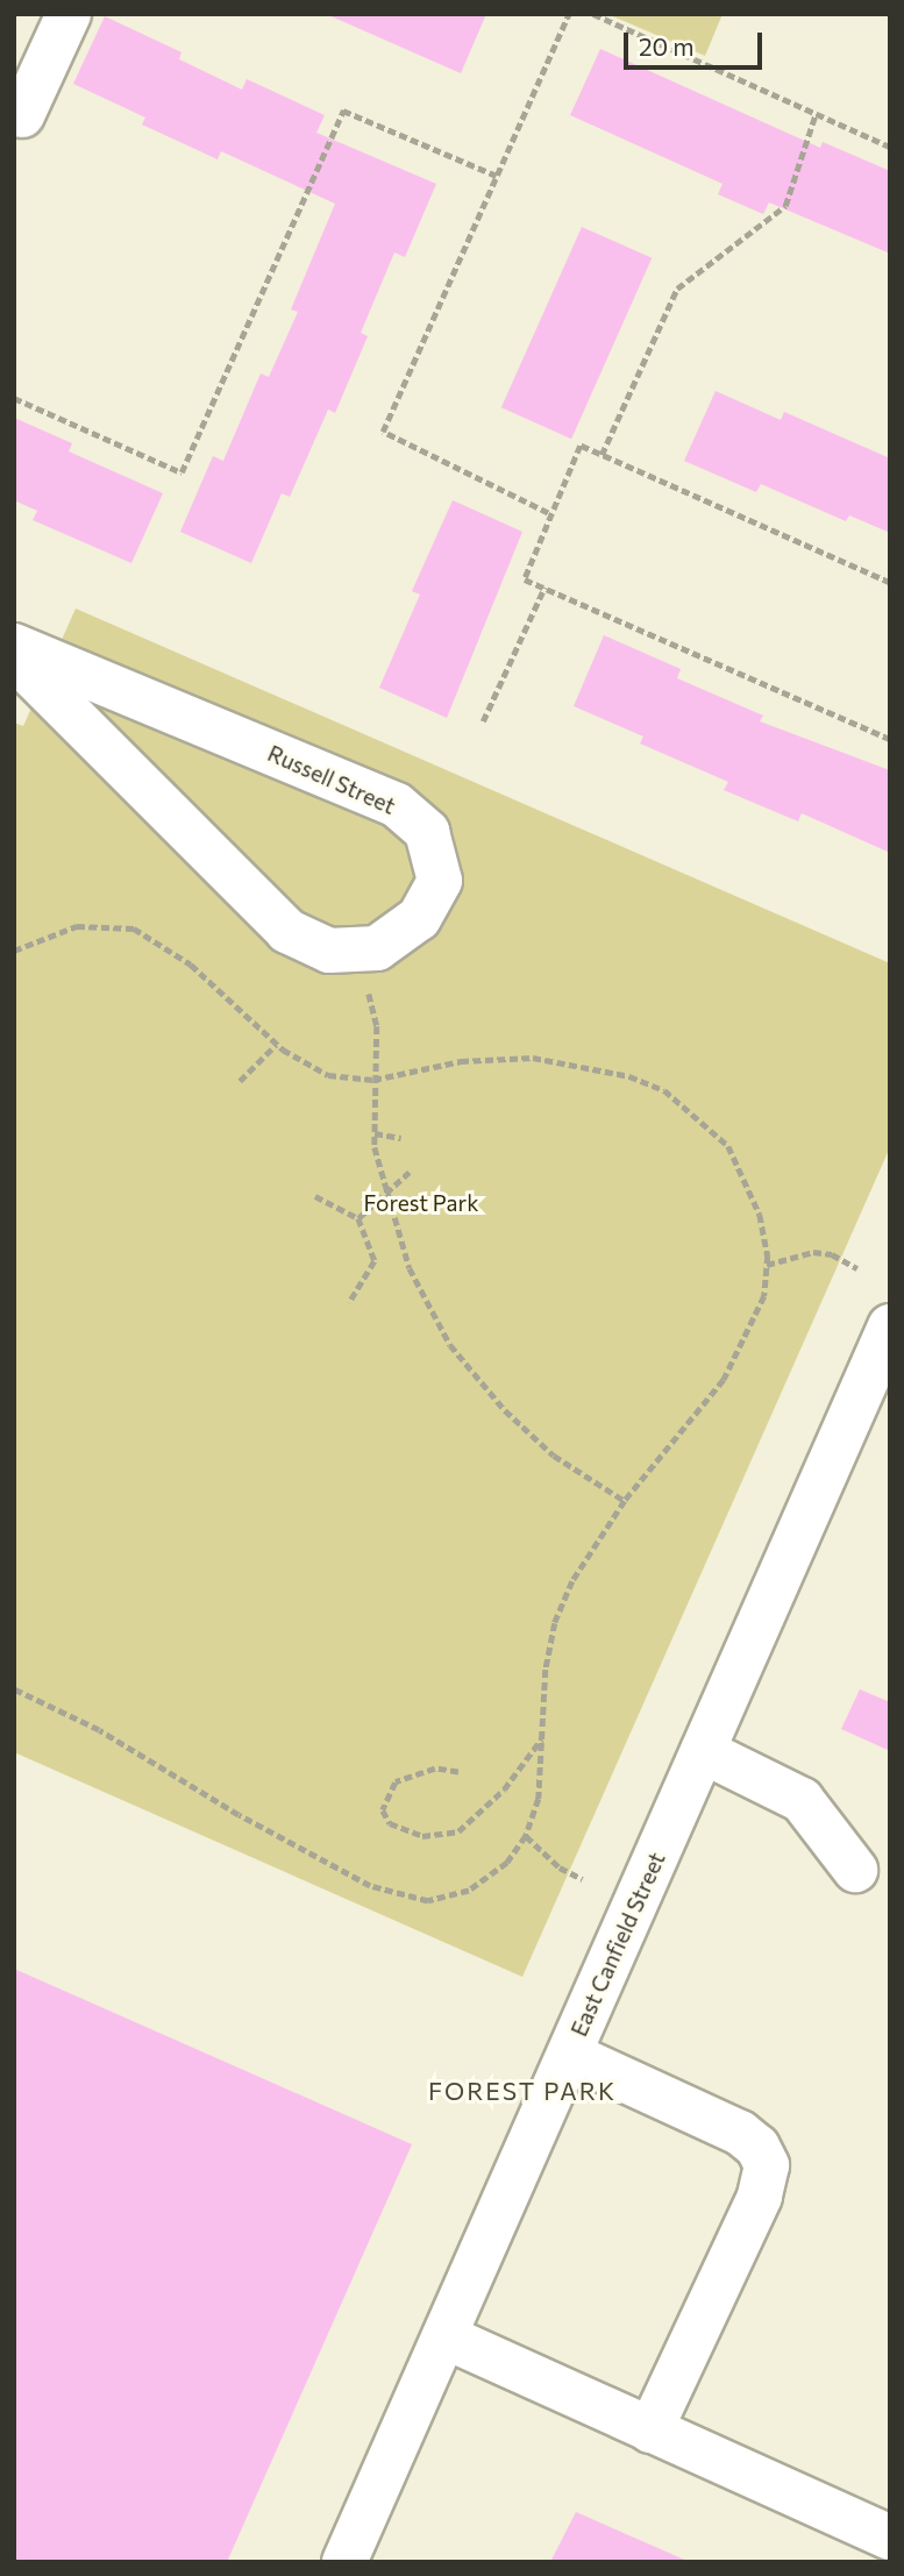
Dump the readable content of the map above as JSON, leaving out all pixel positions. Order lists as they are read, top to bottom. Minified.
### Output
{"streets":{"street":["Russell Street","East Canfield Street"]},"districts":["FOREST PARK"],"parks":["Forest Park"],"scale_bar":"20 m"}
